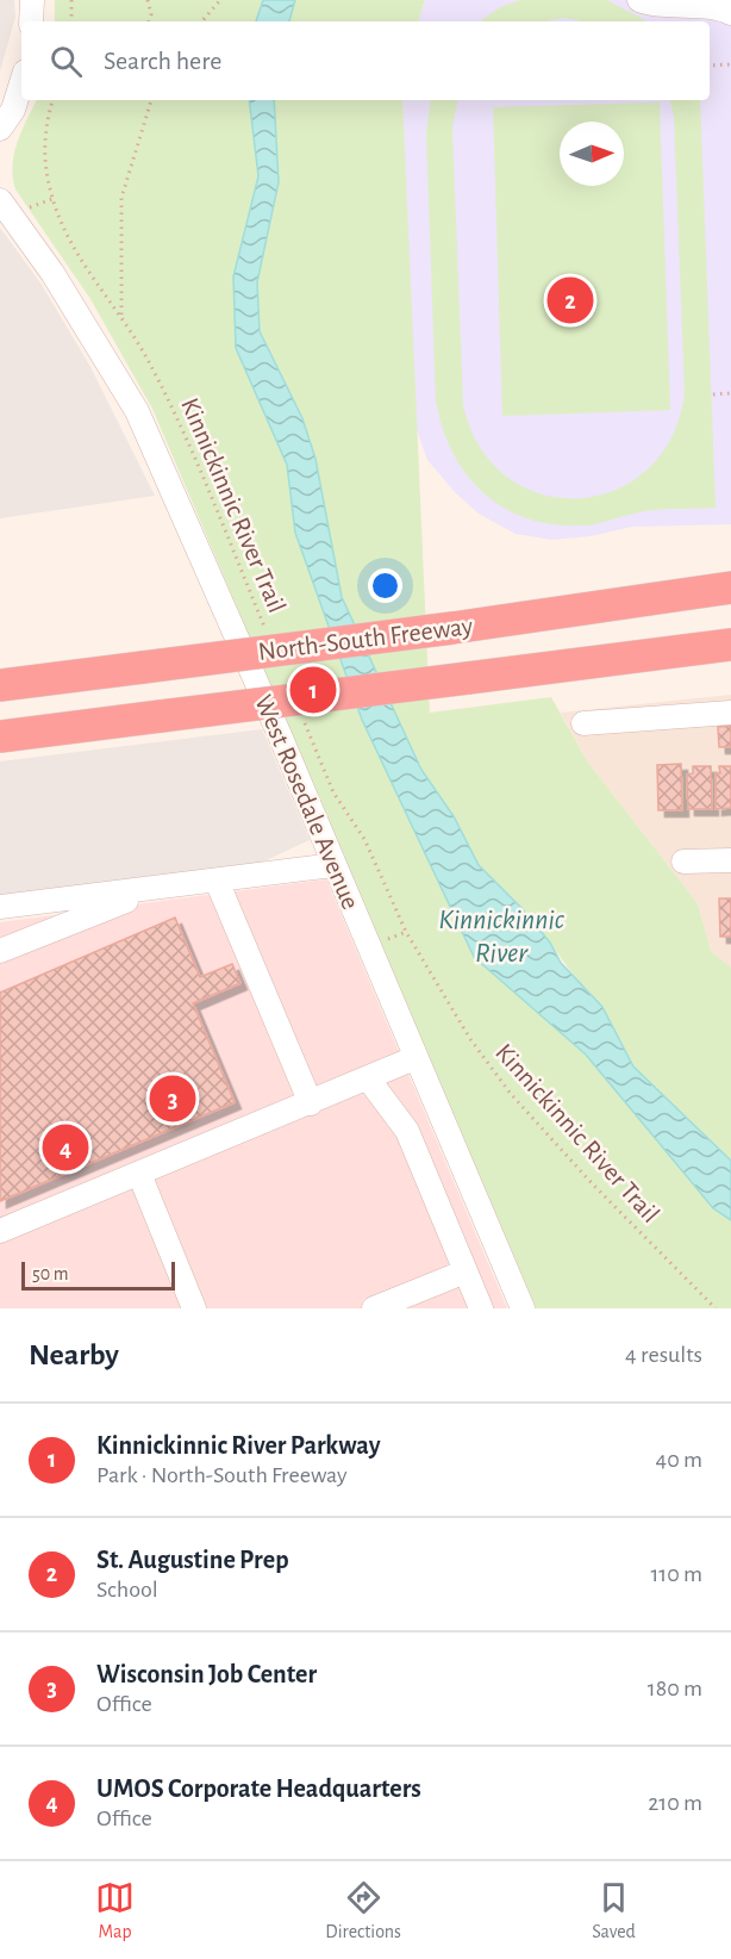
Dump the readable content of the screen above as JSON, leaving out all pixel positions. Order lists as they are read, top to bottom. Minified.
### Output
{"streets":{"highway":["North-South Freeway"],"street":["West Rosedale Avenue"],"path":["Kinnickinnic River Trail"]},"water":["Kinnickinnic River"],"scale_bar":"50 m","north":"right","page":{"search":"Search here","pins":["2","1","3","4"],"scale":"50 m","heading":["Nearby","4 results"],"list":[{"mark":"1","name":"Kinnickinnic River Parkway","note":"Park · North-South Freeway","value":"40 m"},{"mark":"2","name":"St. Augustine Prep","note":"School","value":"110 m"},{"mark":"3","name":"Wisconsin Job Center","note":"Office","value":"180 m"},{"mark":"4","name":"UMOS Corporate Headquarters","note":"Office","value":"210 m"}],"nav":["Map","Directions","Saved"]}}
